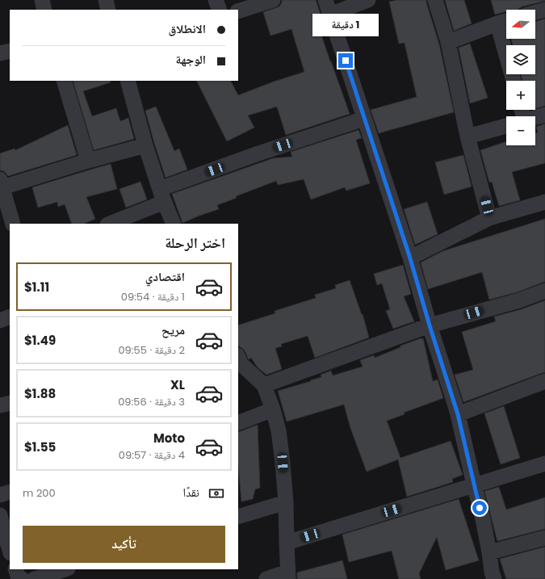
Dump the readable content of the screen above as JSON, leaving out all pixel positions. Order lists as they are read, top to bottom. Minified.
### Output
{"north":"left","page":{"map_buttons":["+","−"],"banner":["الانطلاق","الوجهة"],"bubble":"1 دقيقة","heading":"اختر الرحلة","list":[{"name":"اقتصادي","note":"1 دقيقة · 09:54","value":"$1.11"},{"name":"مريح","note":"2 دقيقة · 09:55","value":"$1.49"},{"name":"XL","note":"3 دقيقة · 09:56","value":"$1.88"},{"name":"Moto","note":"4 دقيقة · 09:57","value":"$1.55"}],"pay":["نقدًا","200 m"],"buttons":"تأكيد"}}
